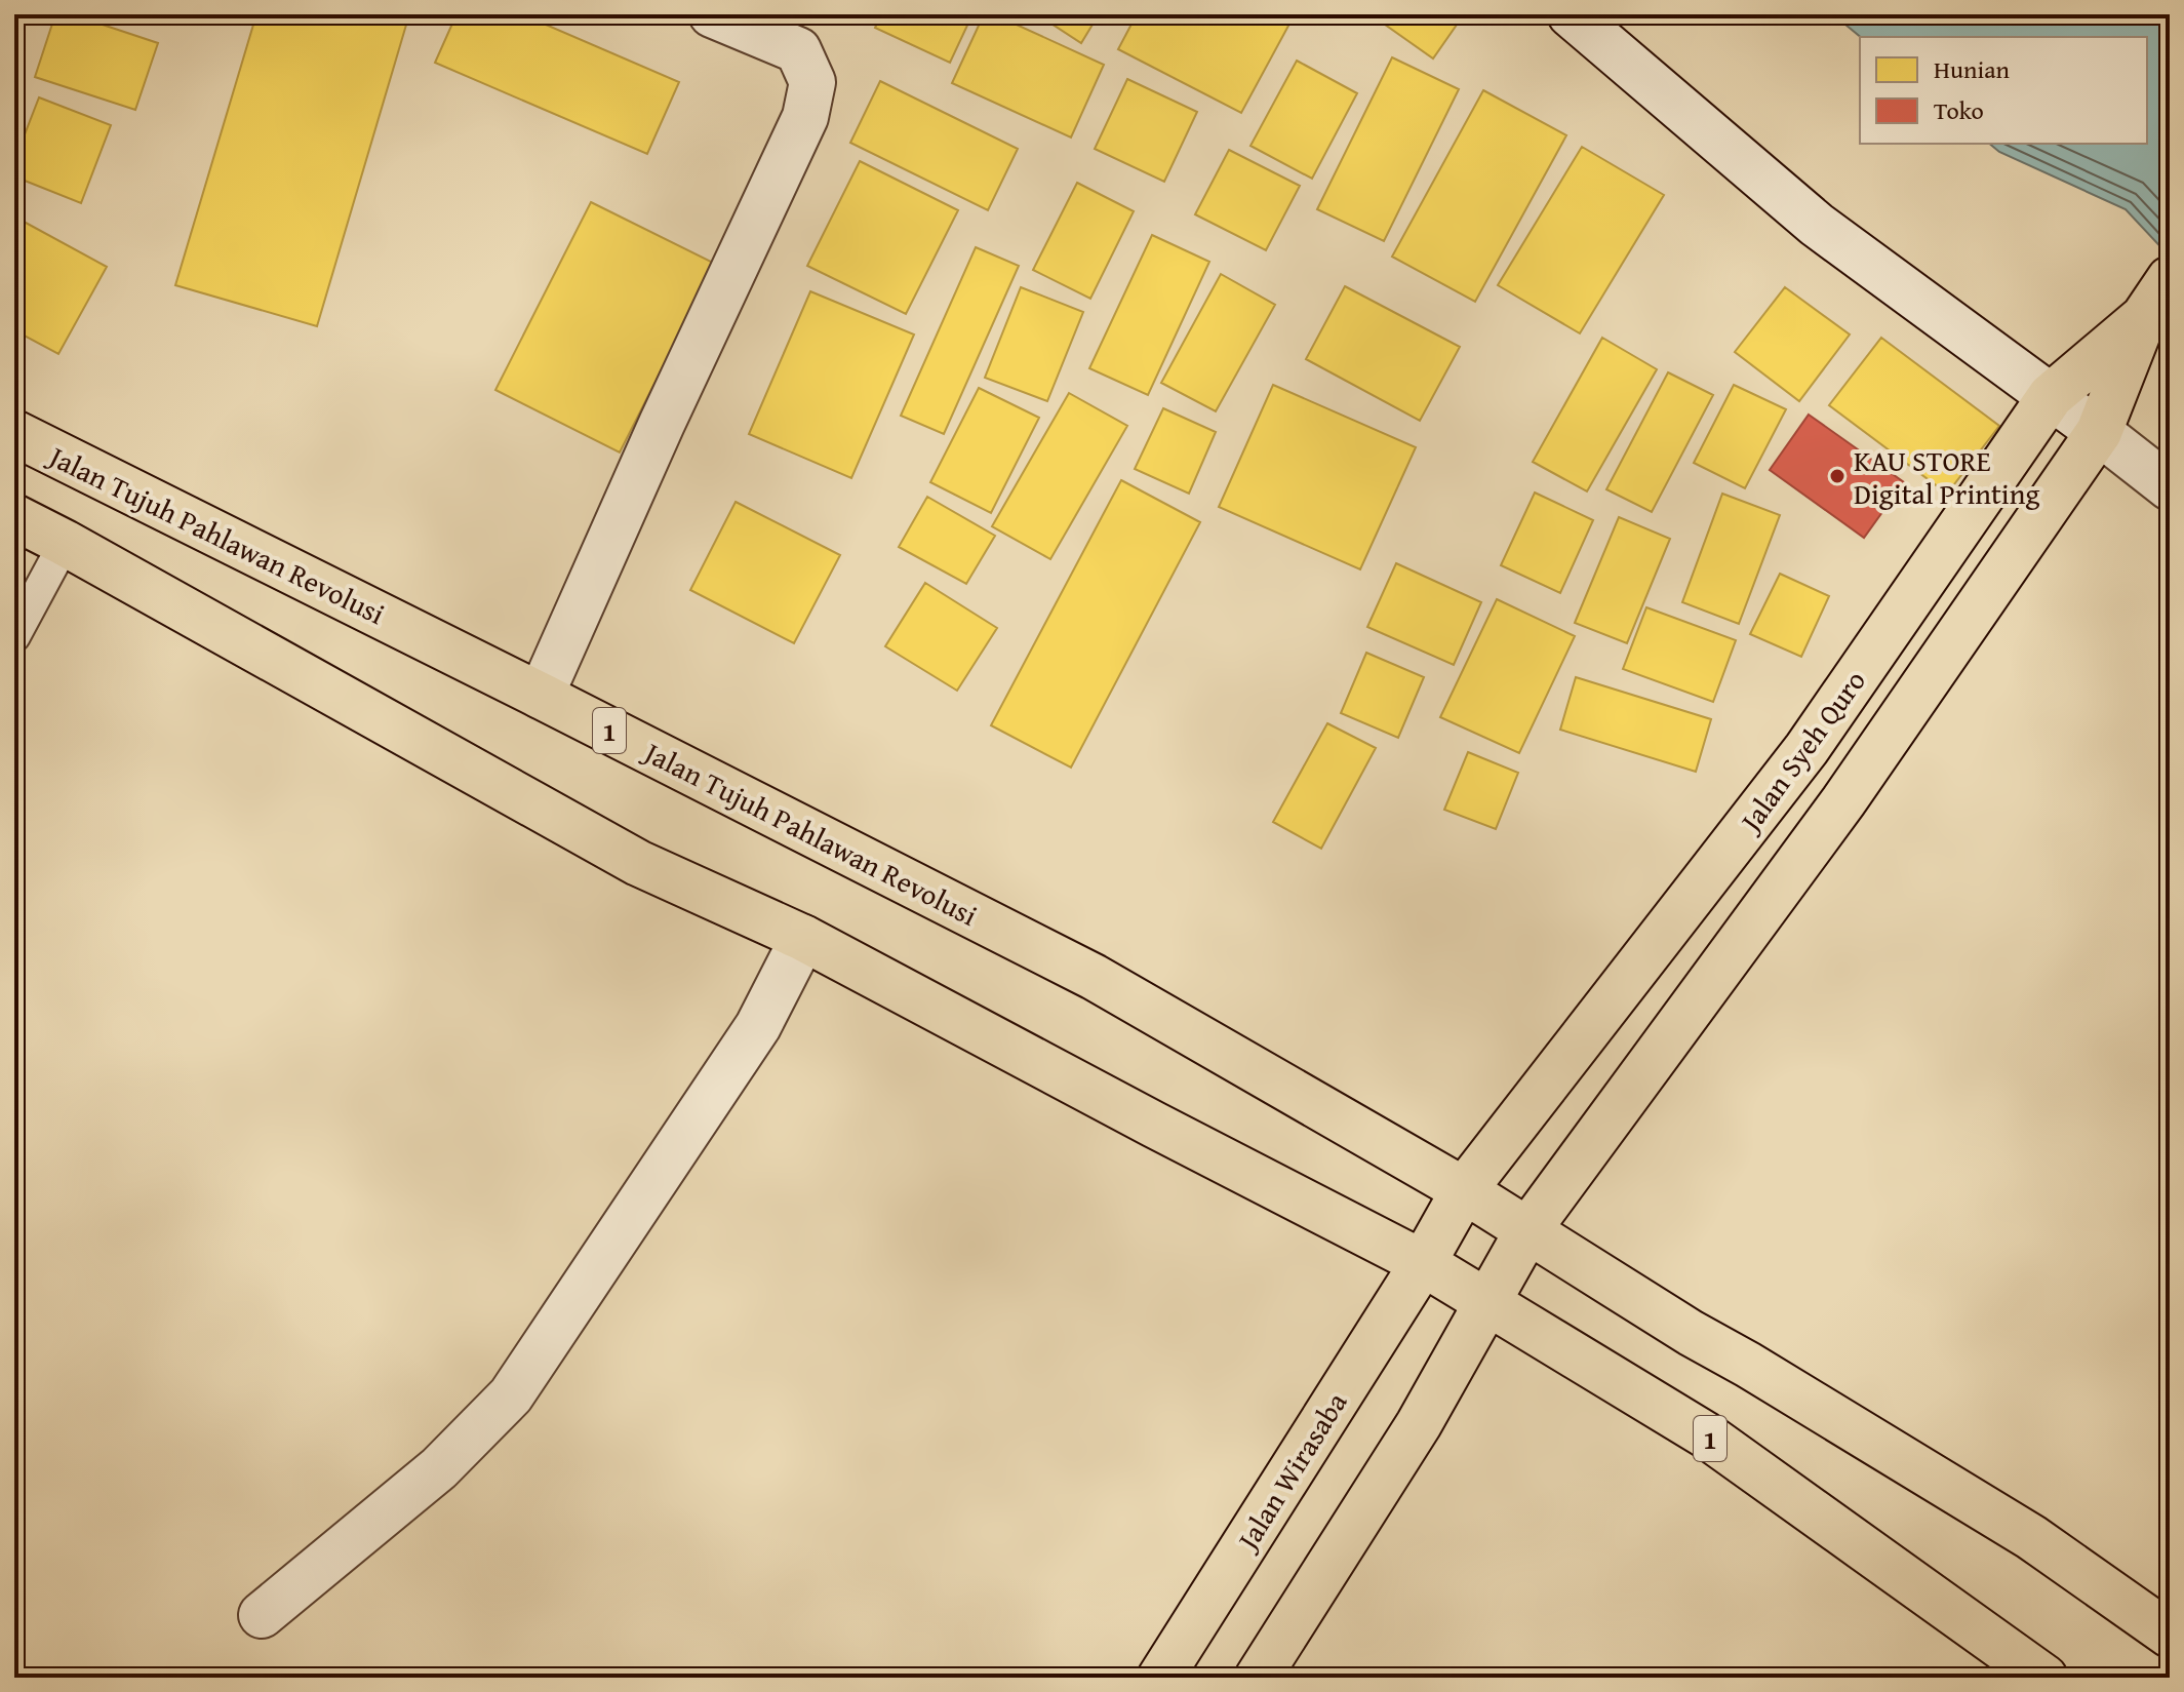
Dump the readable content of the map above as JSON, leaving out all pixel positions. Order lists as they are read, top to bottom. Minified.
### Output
{"streets":{"main road":["Jalan Tujuh Pahlawan Revolusi","1","Jalan Syeh Quro","Jalan Wirasaba"]},"crossings":[["Jalan Tujuh Pahlawan Revolusi","1"],["Jalan Tujuh Pahlawan Revolusi","Jalan Syeh Quro"],["1","Jalan Syeh Quro"],["1","Jalan Wirasaba"],["Jalan Syeh Quro","Jalan Wirasaba"]],"places":["KAU STORE Digital Printing"],"legend":["Hunian","Toko"]}
